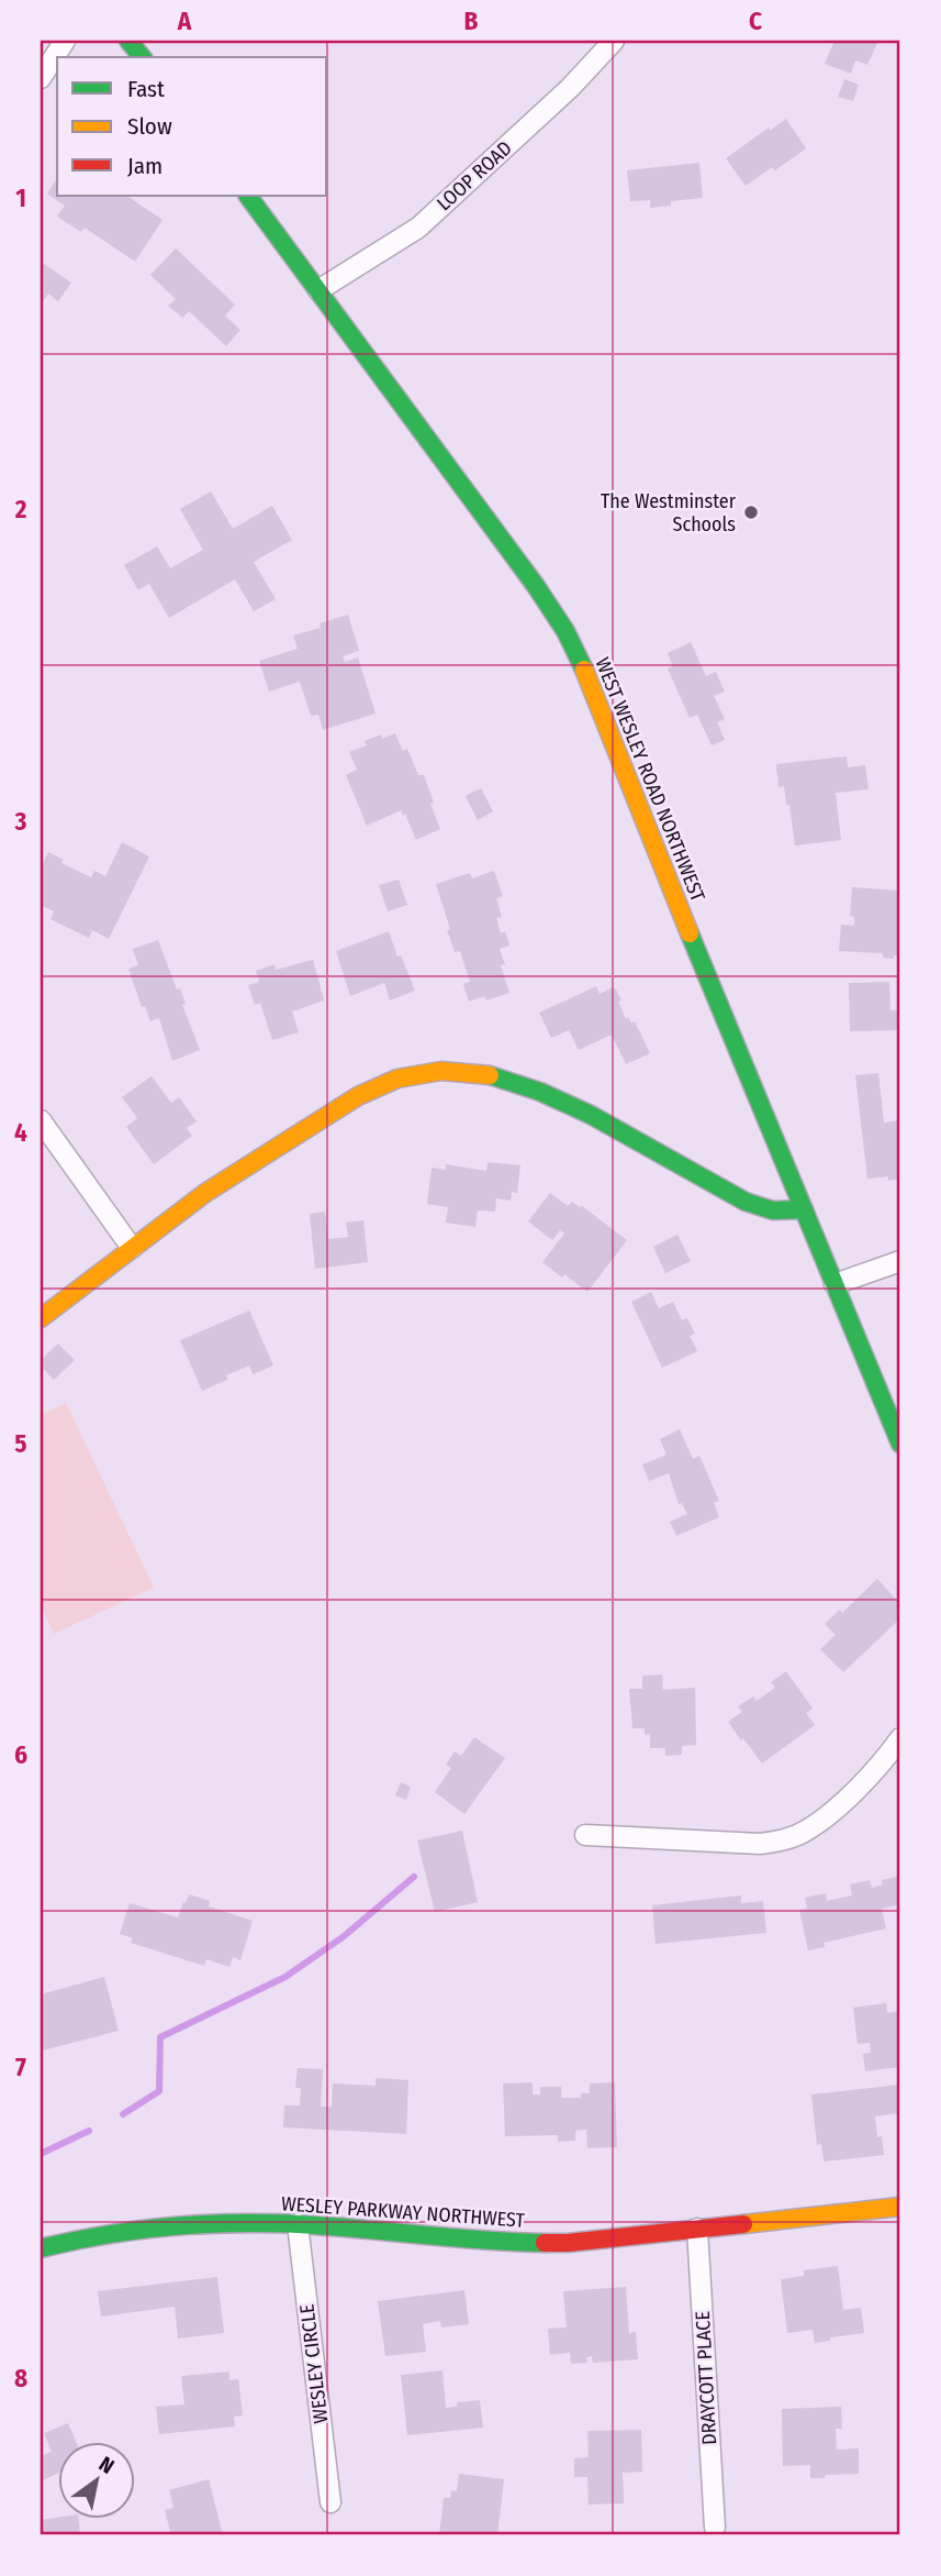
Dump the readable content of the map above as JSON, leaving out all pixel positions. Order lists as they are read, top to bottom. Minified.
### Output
{"streets":{"street":["LOOP ROAD","WEST WESLEY ROAD NORTHWEST","WESLEY PARKWAY NORTHWEST","WESLEY CIRCLE","DRAYCOTT PLACE"]},"crossings":[["LOOP ROAD","WEST WESLEY ROAD NORTHWEST"],["WESLEY PARKWAY NORTHWEST","WESLEY CIRCLE"],["WESLEY PARKWAY NORTHWEST","DRAYCOTT PLACE"]],"places":["The Westminster Schools"],"legend":["Fast","Slow","Jam"],"north":"top right","grid":{"columns":["A","B","C"],"rows":["1","2","3","4","5","6","7","8"]}}
